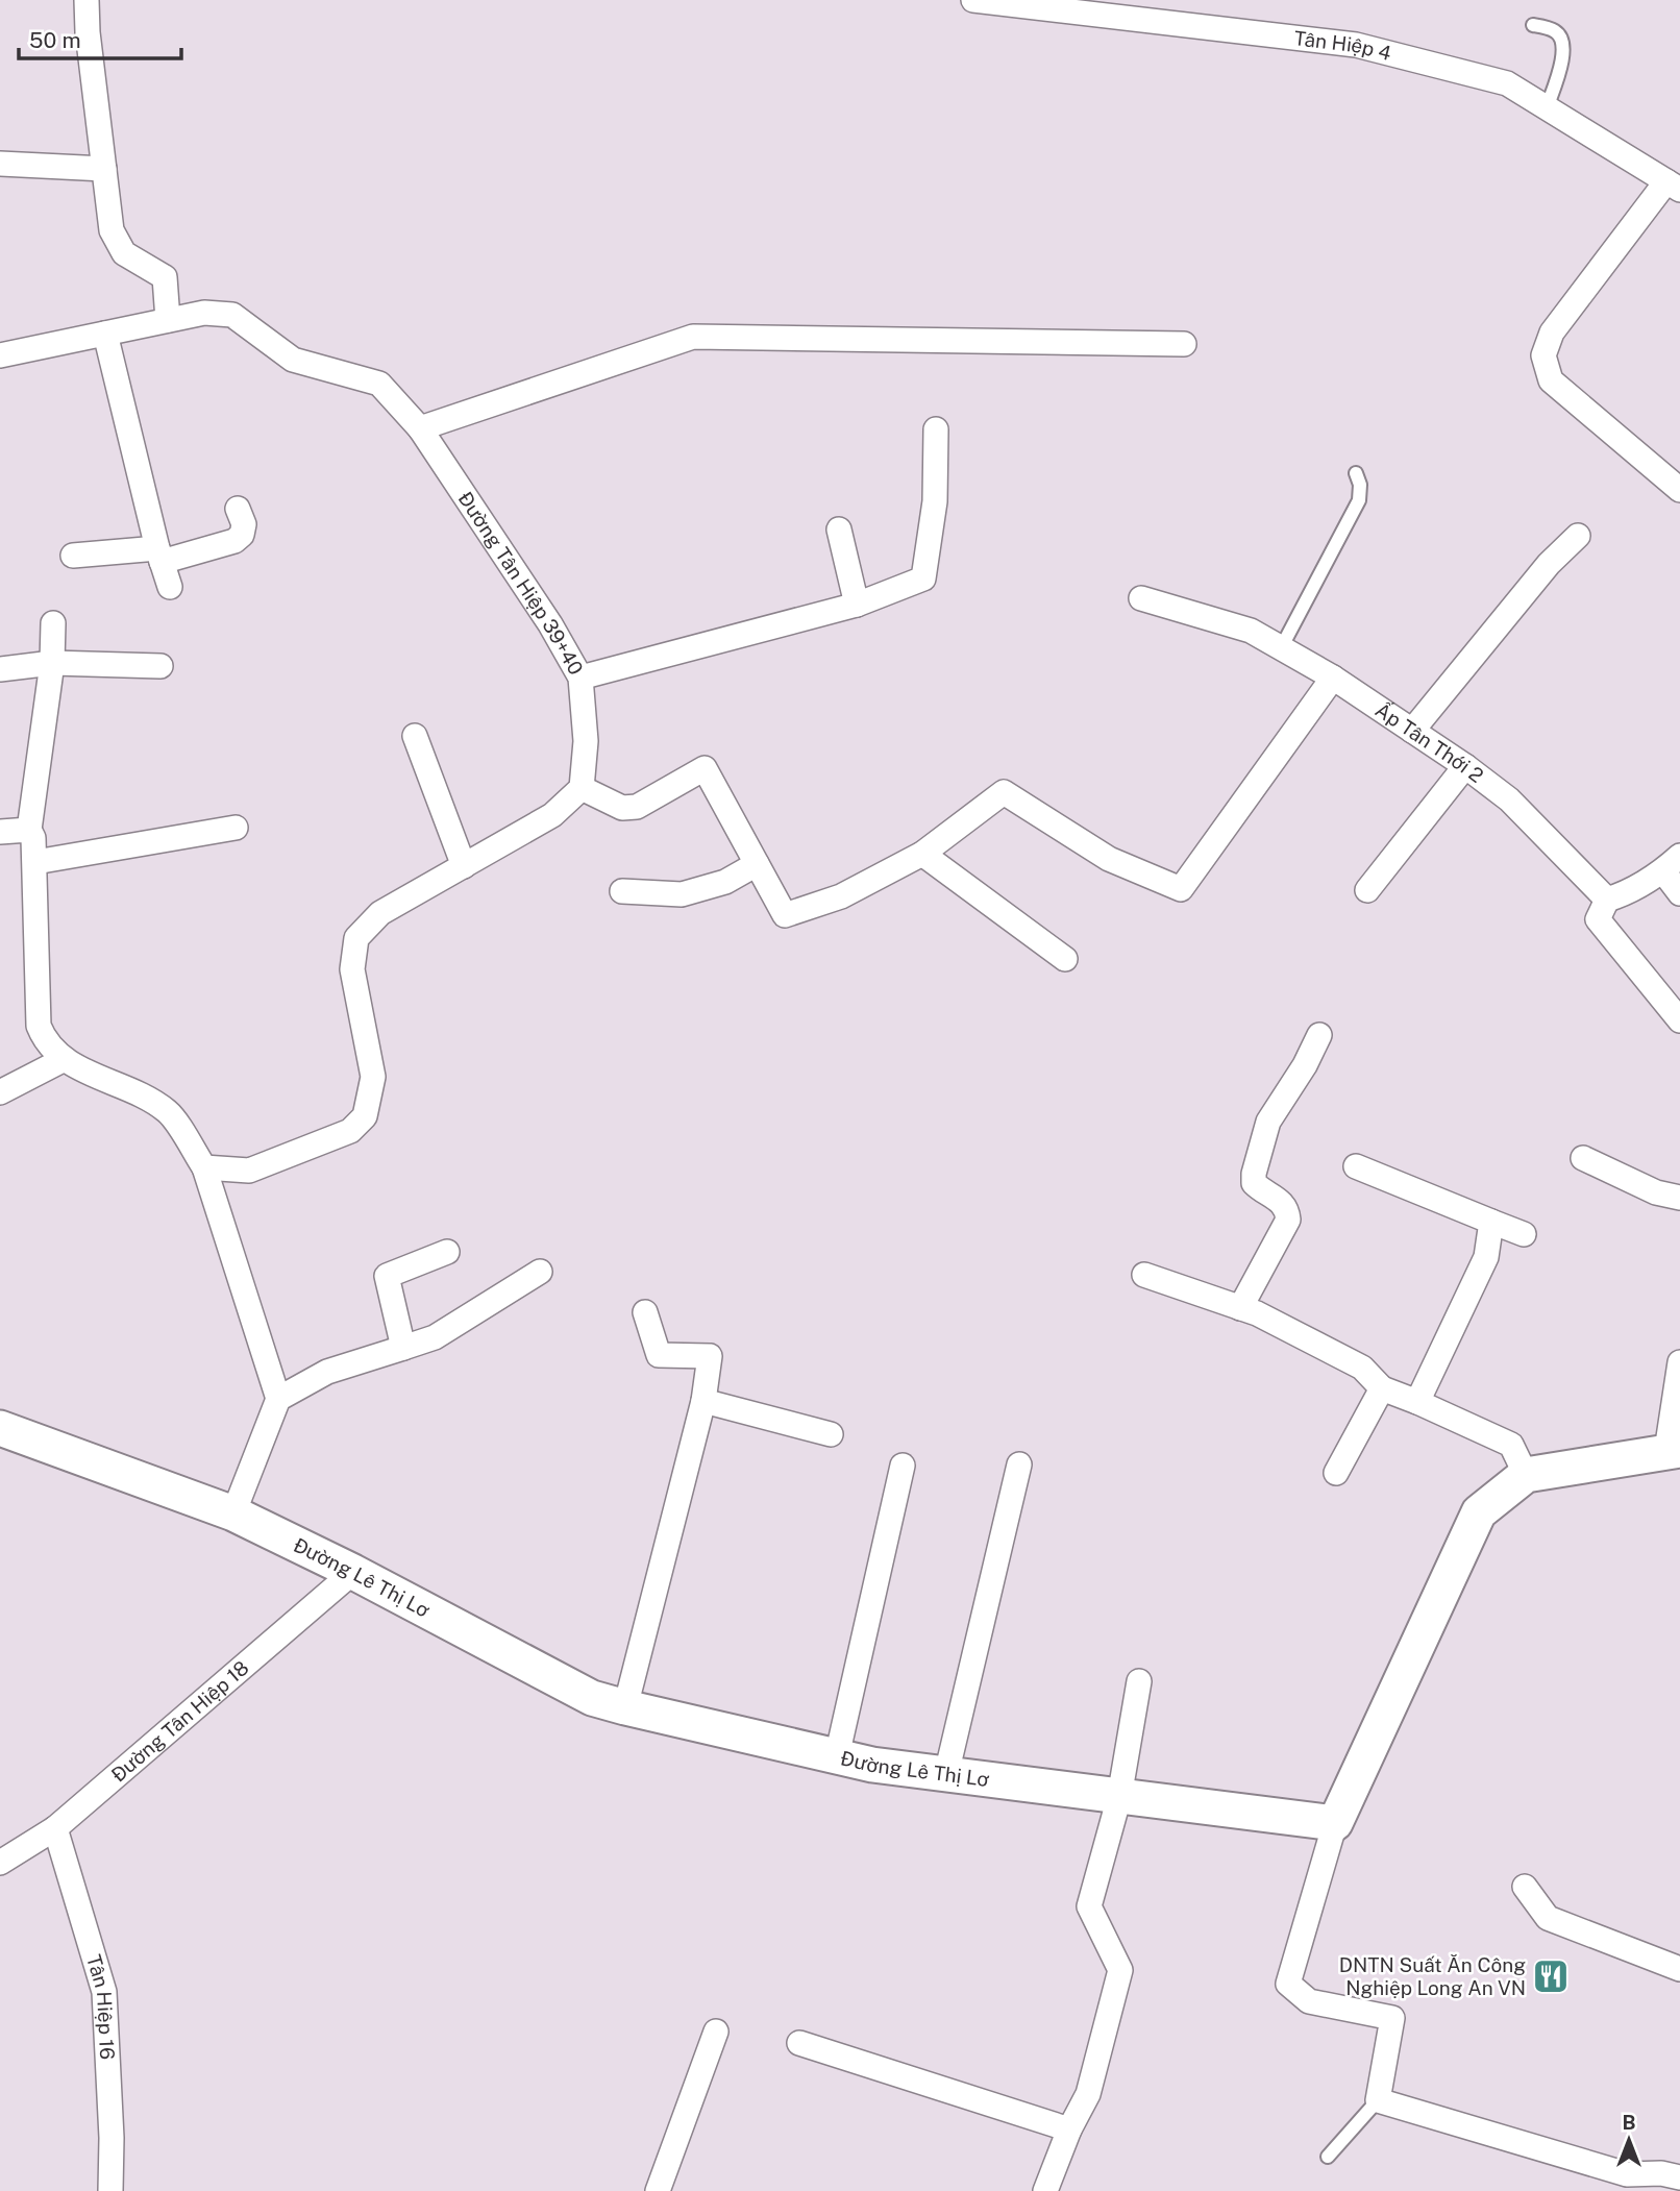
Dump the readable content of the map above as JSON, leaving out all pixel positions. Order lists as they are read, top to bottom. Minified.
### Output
{"streets":{"street":["Tân Hiệp 4","Đường Tân Hiệp 39+40","Ấp Tân Thới 2","Đường Lê Thị Lơ","Đường Tân Hiệp 18","Tân Hiệp 16"]},"crossings":[["Đường Lê Thị Lơ","Đường Tân Hiệp 18"],["Đường Tân Hiệp 18","Tân Hiệp 16"]],"places":{"restaurant":["DNTN Suất Ăn Công Nghiệp Long An VN"]},"scale_bar":"50 m","north":"top"}
